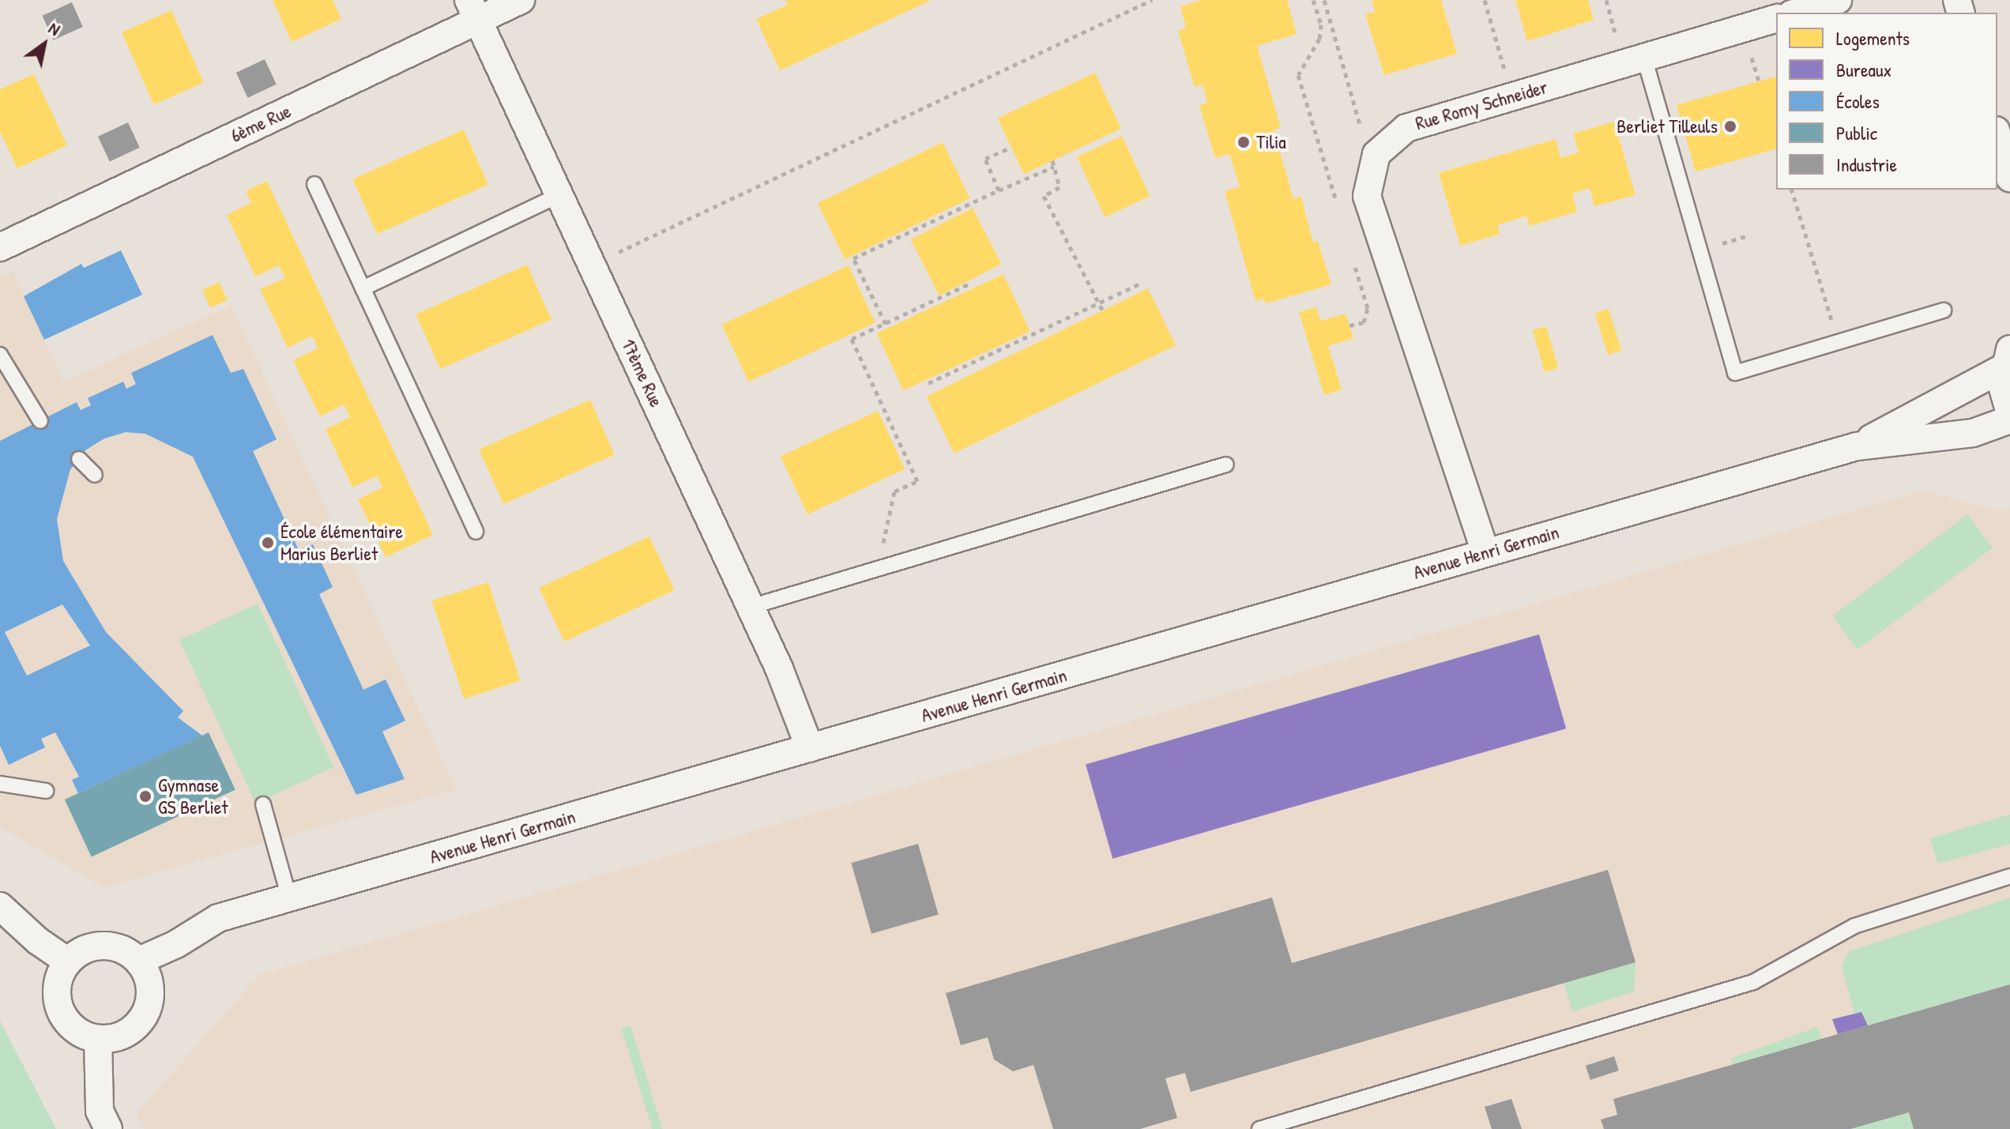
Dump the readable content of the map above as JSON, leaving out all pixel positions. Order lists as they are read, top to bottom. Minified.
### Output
{"streets":{"street":["Rue Romy Schneider","6ème Rue","17ème Rue","Avenue Henri Germain"]},"crossings":[["6ème Rue","17ème Rue"],["17ème Rue","Avenue Henri Germain"]],"places":["Berliet Tilleuls","Tilia","École élémentaire Marius Berliet","Gymnase GS Berliet"],"legend":["Logements","Bureaux","Écoles","Public","Industrie"],"north":"top right"}
